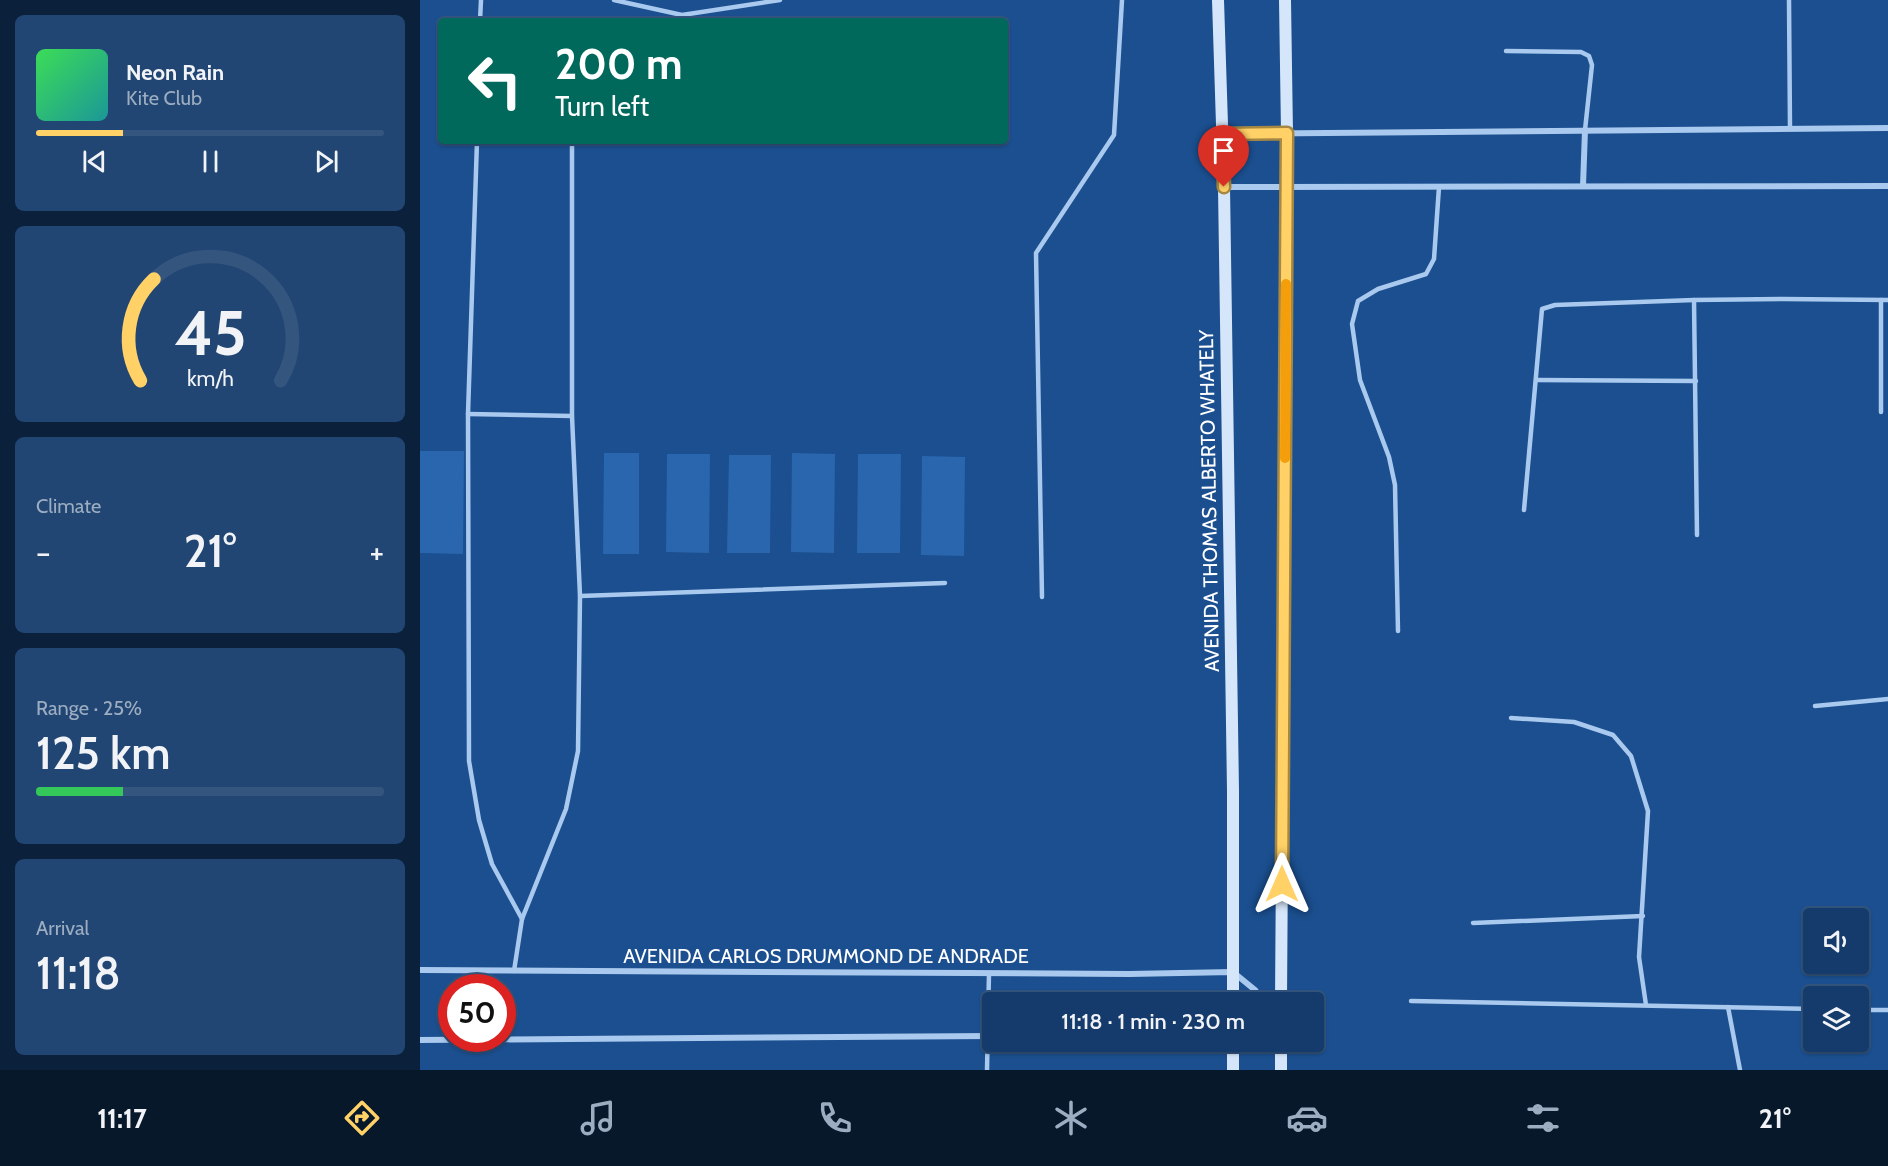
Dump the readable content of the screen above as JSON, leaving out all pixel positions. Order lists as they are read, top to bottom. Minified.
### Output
{"streets":{"main road":["AVENIDA THOMAS ALBERTO WHATELY"],"street":["AVENIDA CARLOS DRUMMOND DE ANDRADE"]},"crossings":[["AVENIDA THOMAS ALBERTO WHATELY","AVENIDA CARLOS DRUMMOND DE ANDRADE"]],"page":{"turn":["200 m","Turn left"],"song":["Neon Rain","Kite Club"],"tile":["Climate",["Range · 25%","125 km"],["Arrival","11:18"]],"heat":["−","21°","+"],"limit":"50","trip":"11:18 · 1 min · 230 m","tabs":["11:17","21°"],"gauge":["45","km/h"]}}
